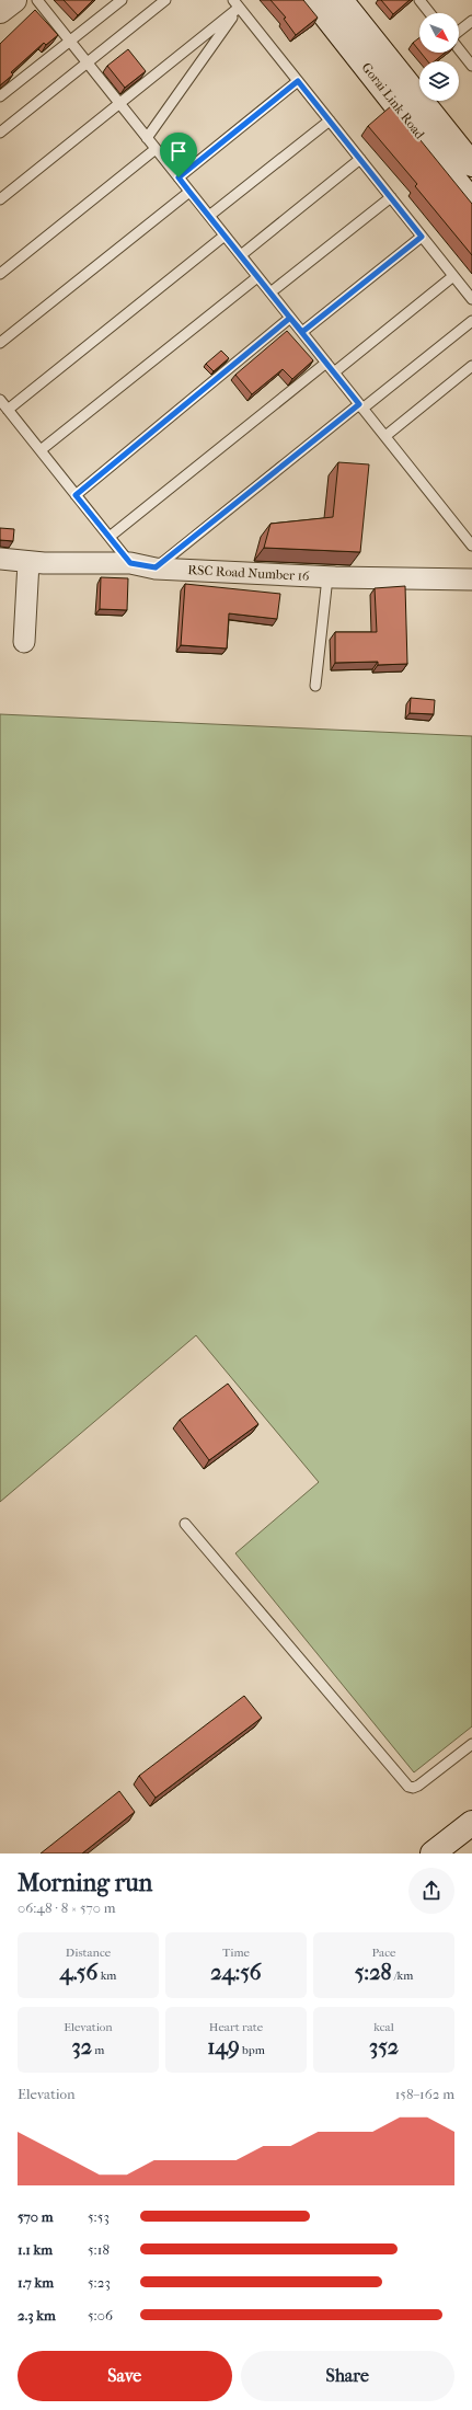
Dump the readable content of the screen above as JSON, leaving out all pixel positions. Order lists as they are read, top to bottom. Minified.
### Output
{"streets":{"main road":["Gorai Link Road"],"street":["RSC Road Number 16"]},"north":"bottom right","page":{"heading":["Morning run","06:48 · 8 × 570 m"],"stats":[["Distance","4.56 km"],["Time","24:56"],["Pace","5:28 /km"],["Elevation","32 m"],["Heart rate","149 bpm"],["kcal","352"]],"chart":["Elevation","158–162 m"],"list":[{"name":"570 m","note":"5:53"},{"name":"1.1 km","note":"5:18"},{"name":"1.7 km","note":"5:23"},{"name":"2.3 km","note":"5:06"}],"buttons":["Save","Share"]}}
